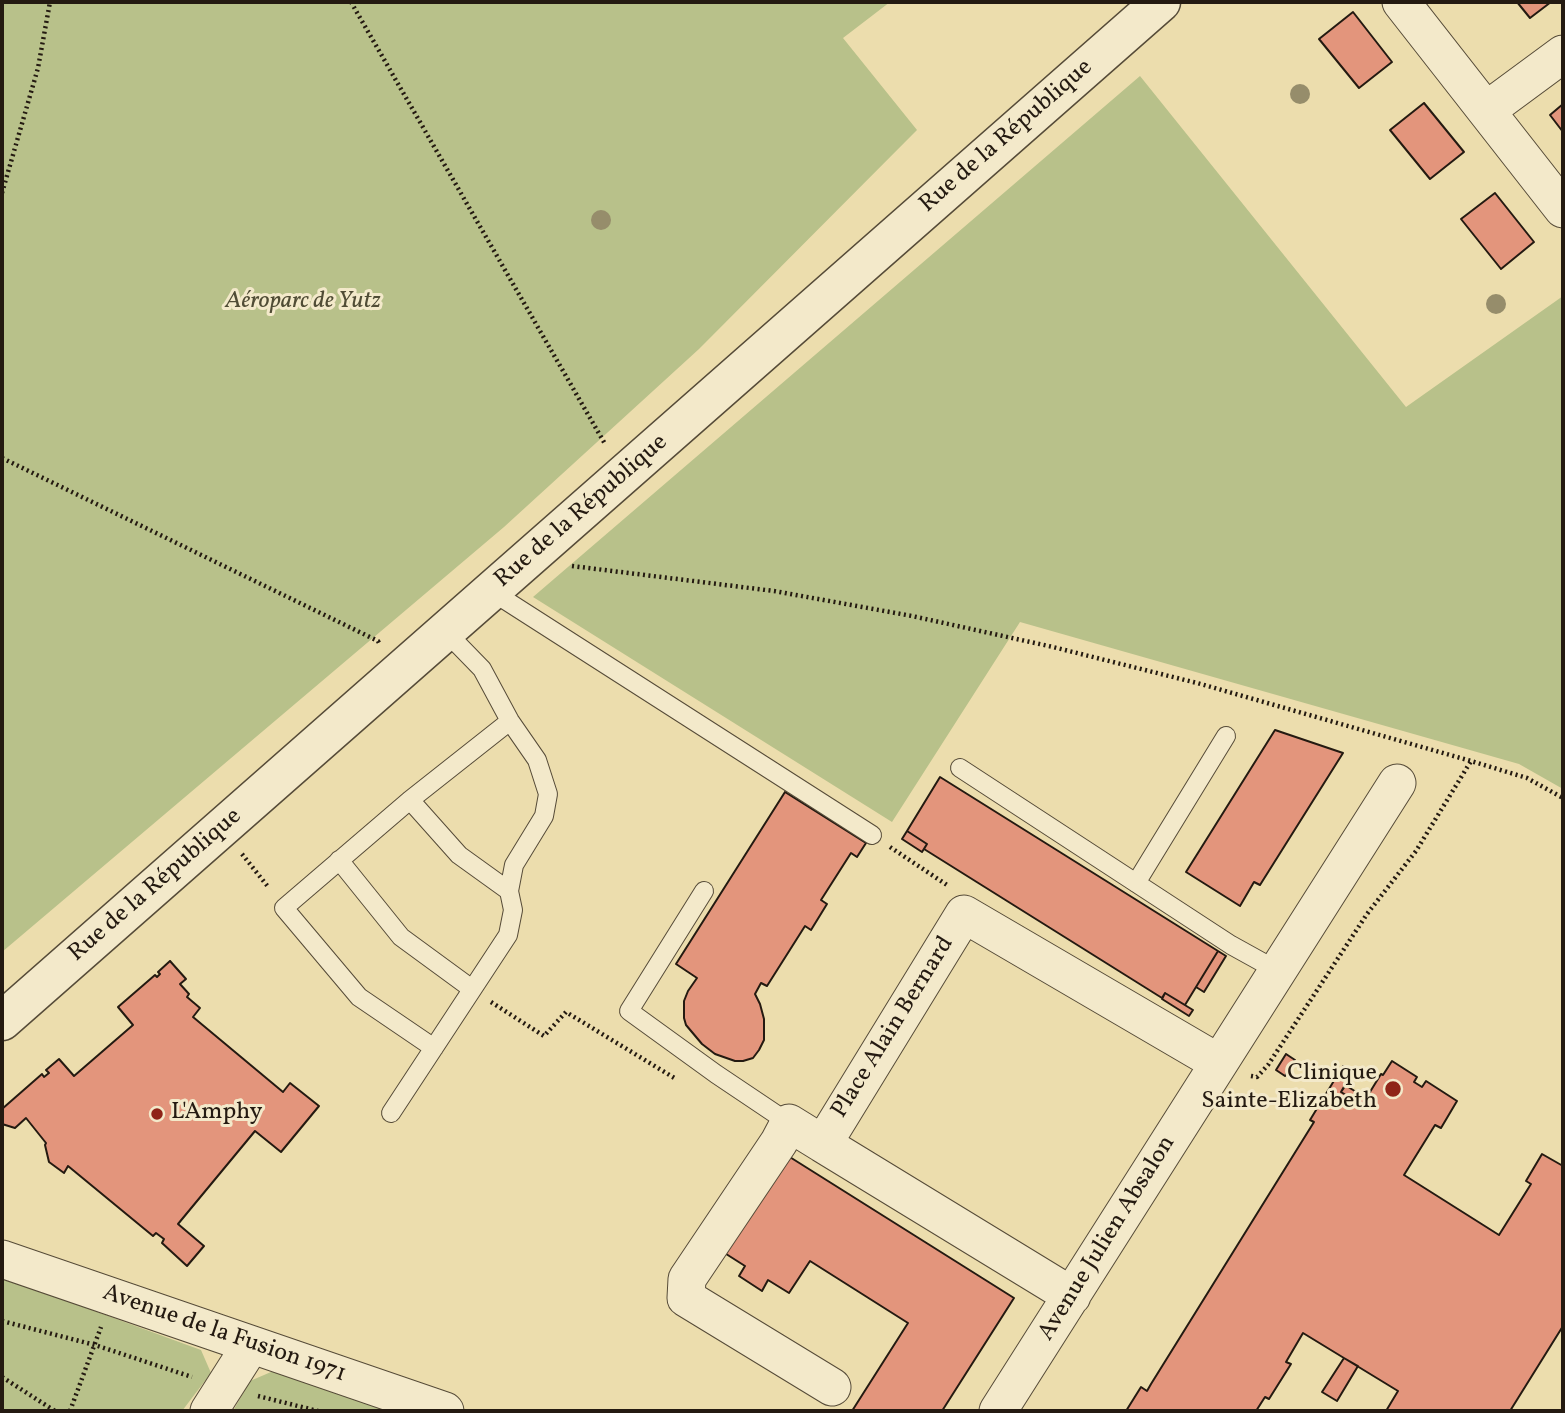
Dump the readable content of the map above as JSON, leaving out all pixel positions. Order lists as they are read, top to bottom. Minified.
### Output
{"streets":{"street":["Rue de la République","Place Alain Bernard","Avenue Julien Absalon","Avenue de la Fusion 1971"]},"crossings":[["Place Alain Bernard","Avenue Julien Absalon"]],"parks":["Aéroparc de Yutz"],"places":["Clinique Sainte-Elizabeth","L'Amphy"]}
